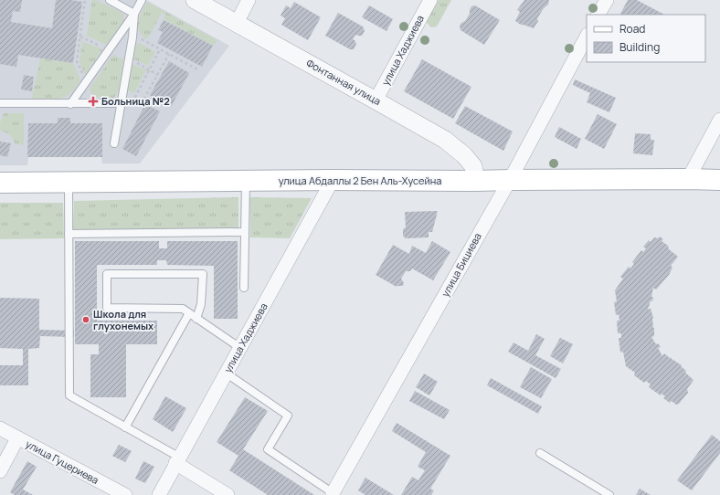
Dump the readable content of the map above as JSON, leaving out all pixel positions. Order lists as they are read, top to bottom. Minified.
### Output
{"streets":{"main road":["улица Абдаллы 2 Бен Аль-Хусейна"],"street":["улица Хаджиева","Фонтанная улица","улица Бициева","улица Гуцериева"]},"crossings":[["улица Хаджиева","Фонтанная улица"],["улица Хаджиева","улица Абдаллы 2 Бен Аль-Хусейна"],["Фонтанная улица","улица Абдаллы 2 Бен Аль-Хусейна"],["улица Абдаллы 2 Бен Аль-Хусейна","улица Бициева"]],"places":{"health":["Больница №2"],"other":["Школа для глухонемых"]},"legend":["Road","Building"]}
